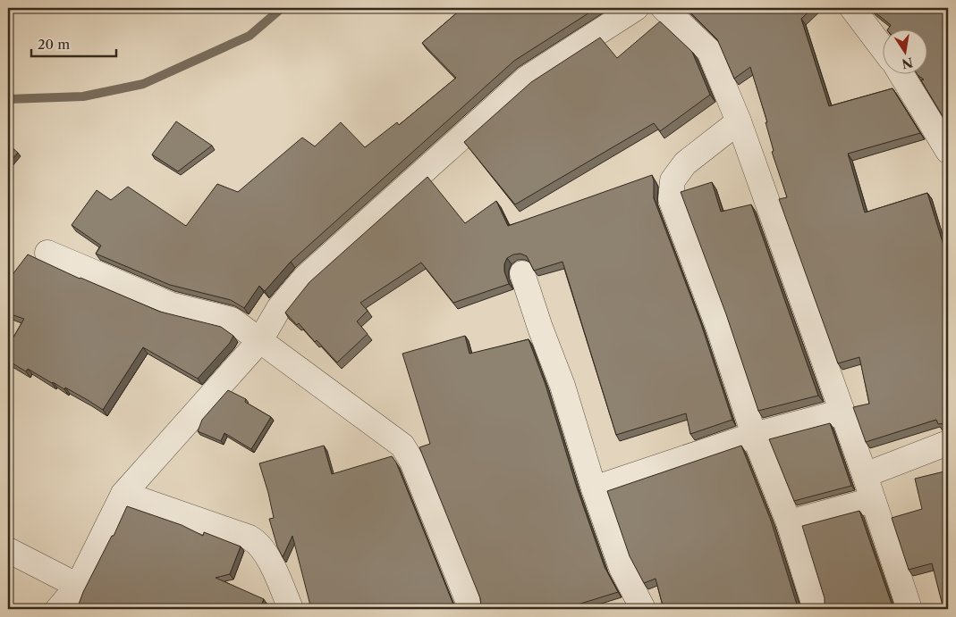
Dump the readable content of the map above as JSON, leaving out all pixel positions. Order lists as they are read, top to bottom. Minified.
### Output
{"scale_bar":"20 m","north":"bottom"}
